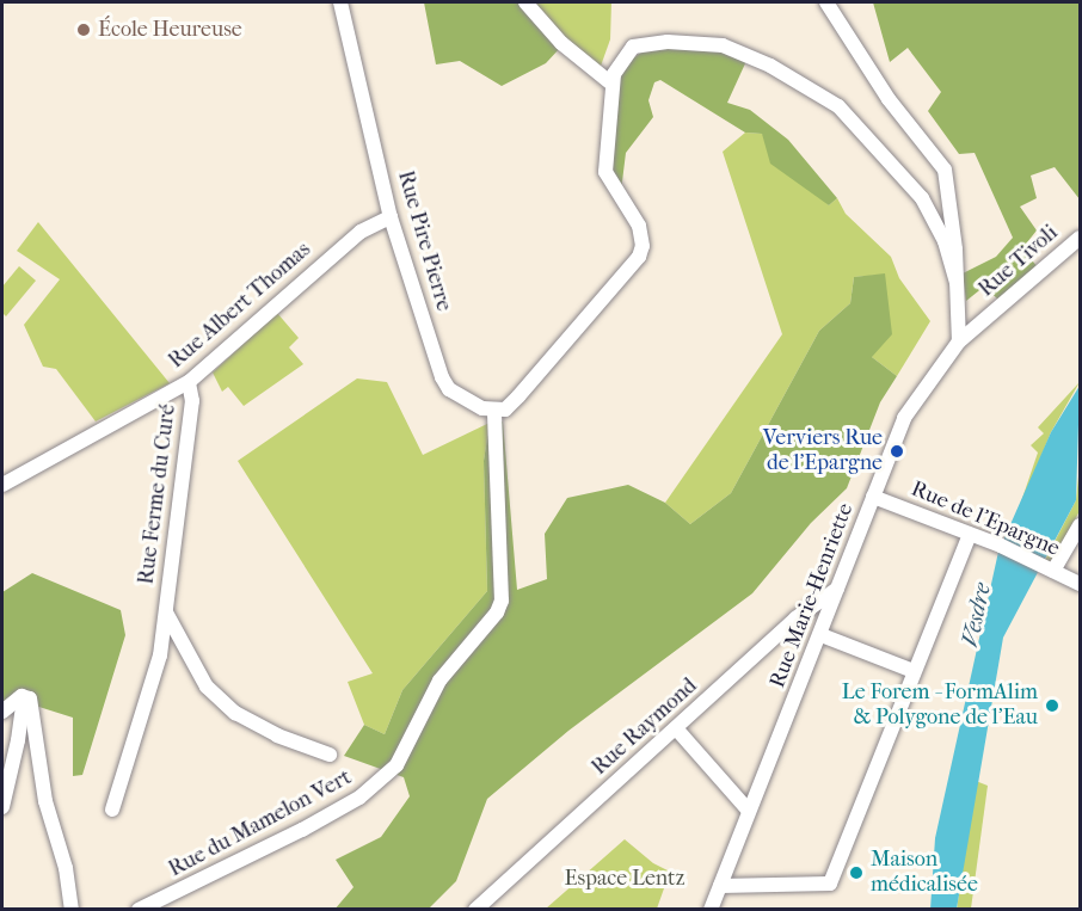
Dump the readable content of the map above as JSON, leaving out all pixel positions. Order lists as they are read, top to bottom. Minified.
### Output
{"streets":{"street":["Rue Pire Pierre","Rue Tivoli","Rue Albert Thomas","Rue Ferme du Curé","Rue de l'Epargne","Rue Marie-Henriette","Rue Raymond","Rue du Mamelon Vert"]},"crossings":[["Rue Pire Pierre","Rue Albert Thomas"],["Rue Pire Pierre","Rue du Mamelon Vert"],["Rue Tivoli","Rue Marie-Henriette"],["Rue Albert Thomas","Rue Ferme du Curé"],["Rue de l'Epargne","Rue Marie-Henriette"],["Rue Marie-Henriette","Rue Raymond"]],"water":["Vesdre"],"parks":["Espace Lentz"],"places":["École Heureuse","Verviers Rue de l'Epargne","Le Forem - FormAlim & Polygone de l'Eau","Maison médicalisée"]}
